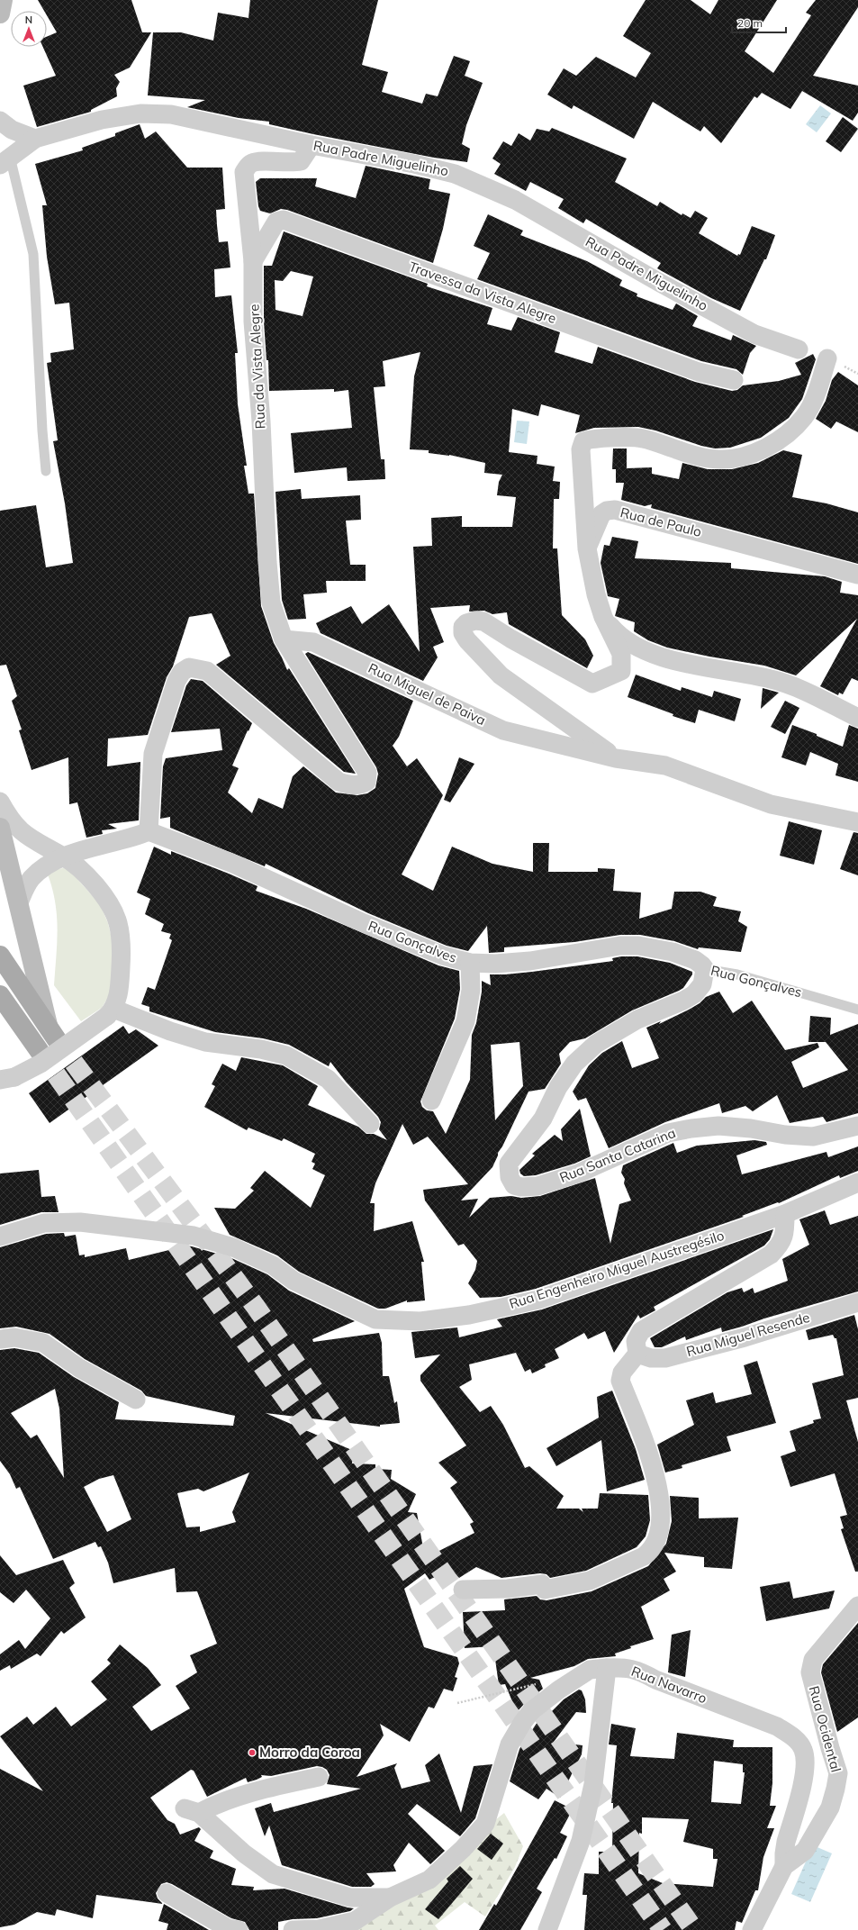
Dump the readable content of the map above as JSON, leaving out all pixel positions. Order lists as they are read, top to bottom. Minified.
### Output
{"streets":{"street":["Rua Padre Miguelinho","Travessa da Vista Alegre","Rua da Vista Alegre","Rua de Paulo","Rua Miguel de Paiva","Rua Gonçalves","Rua Santa Catarina","Rua Engenheiro Miguel Austregésilo","Rua Miguel Resende","Rua Navarro","Rua Ocidental"]},"crossings":[["Rua Padre Miguelinho","Rua da Vista Alegre"],["Travessa da Vista Alegre","Rua da Vista Alegre"],["Rua da Vista Alegre","Rua Miguel de Paiva"],["Rua Gonçalves","Rua Santa Catarina"],["Rua Navarro","Rua Ocidental"]],"places":["Morro da Coroa"],"scale_bar":"20 m","north":"top"}
